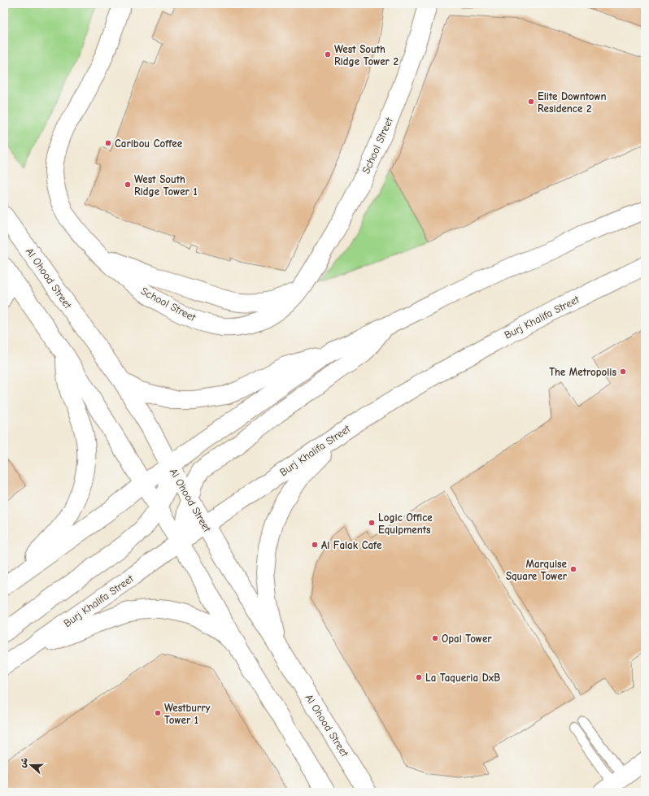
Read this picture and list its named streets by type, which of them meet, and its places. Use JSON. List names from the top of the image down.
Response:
{
  "streets": {
    "street": ["School Street", "Al Ohood Street", "Burj Khalifa Street"]
  },
  "crossings": [
    ["Al Ohood Street", "Burj Khalifa Street"]
  ],
  "places": [
    "West South Ridge Tower 2",
    "Elite Downtown Residence 2",
    "Caribou Coffee",
    "West South Ridge Tower 1",
    "The Metropolis",
    "Logic Office Equipments",
    "Al Falak Cafe",
    "Marquise Square Tower",
    "Opal Tower",
    "La Taqueria DxB",
    "Westburry Tower 1"
  ],
  "north": "left"
}
